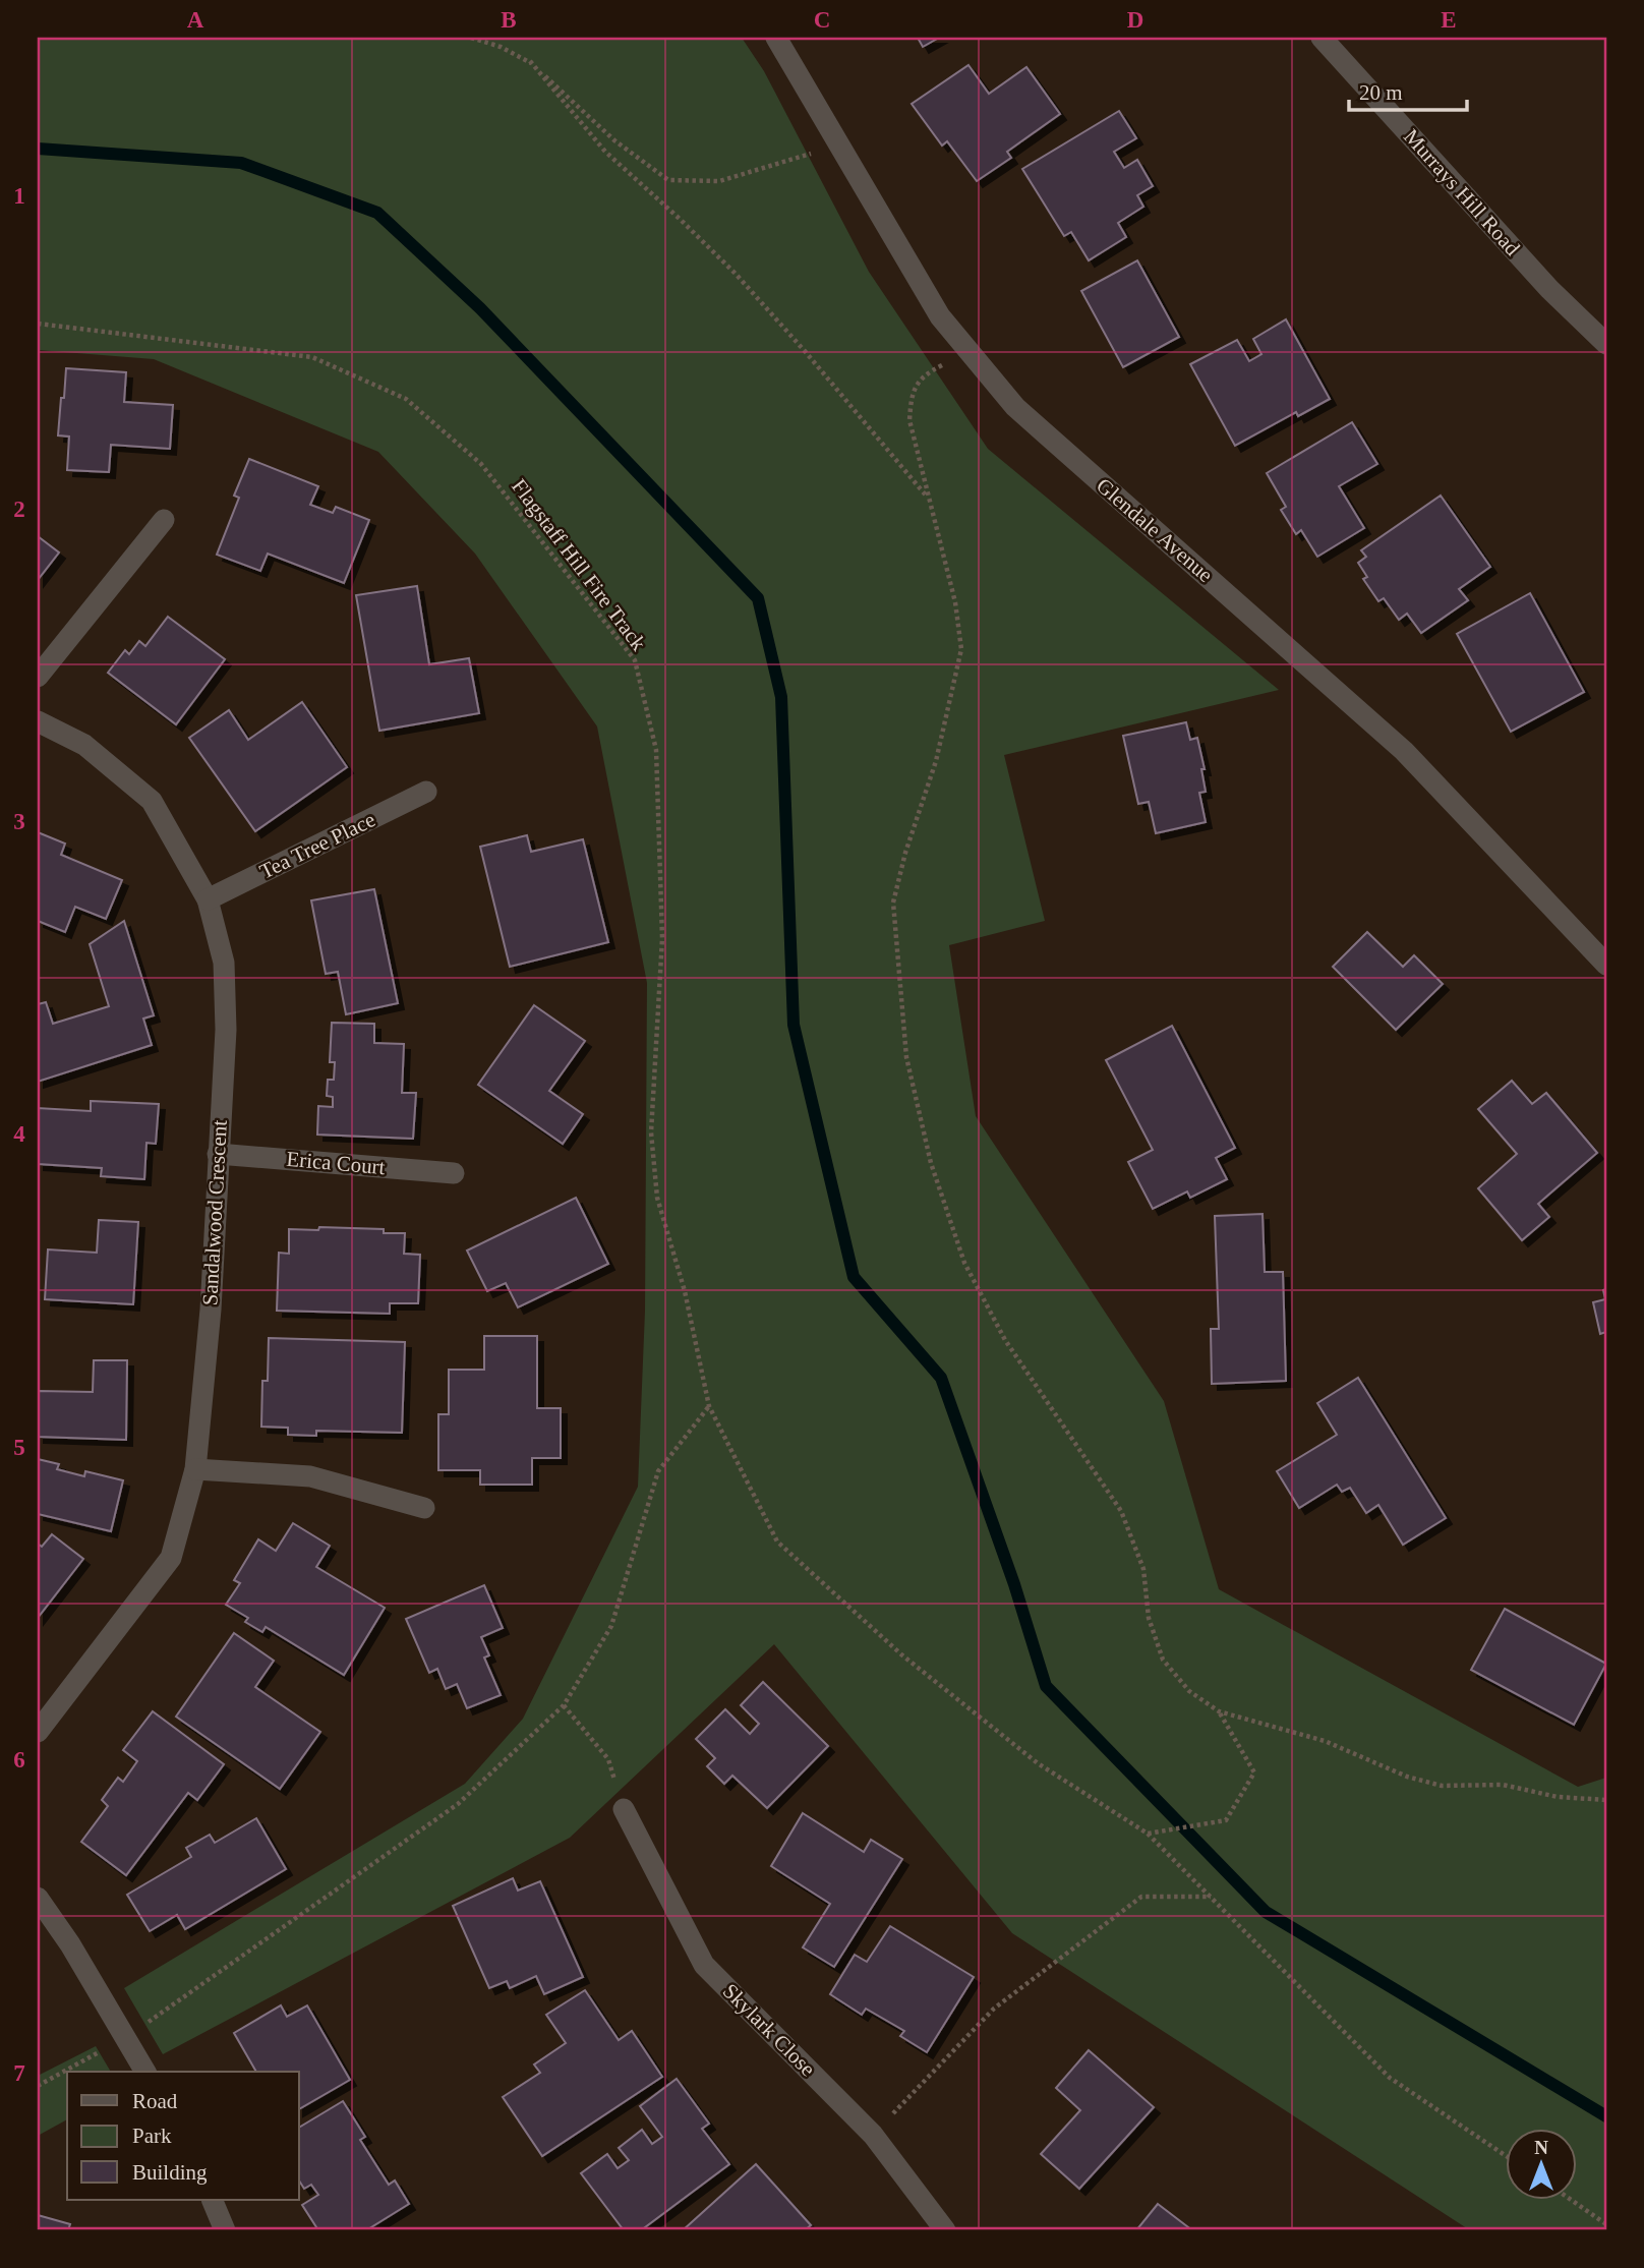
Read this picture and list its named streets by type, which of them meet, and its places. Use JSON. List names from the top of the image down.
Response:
{
  "streets": {
    "street": [
      "Murrays Hill Road",
      "Glendale Avenue",
      "Tea Tree Place",
      "Erica Court",
      "Sandalwood Crescent",
      "Skylark Close"
    ],
    "path": ["Flagstaff Hill Fire Track"]
  },
  "crossings": [
    ["Tea Tree Place", "Sandalwood Crescent"],
    ["Erica Court", "Sandalwood Crescent"]
  ],
  "legend": ["Road", "Park", "Building"],
  "scale_bar": "20 m",
  "north": "top",
  "grid": {
    "columns": [
      "A",
      "B",
      "C",
      "D",
      "E"
    ],
    "rows": [
      "1",
      "2",
      "3",
      "4",
      "5",
      "6",
      "7"
    ]
  }
}
